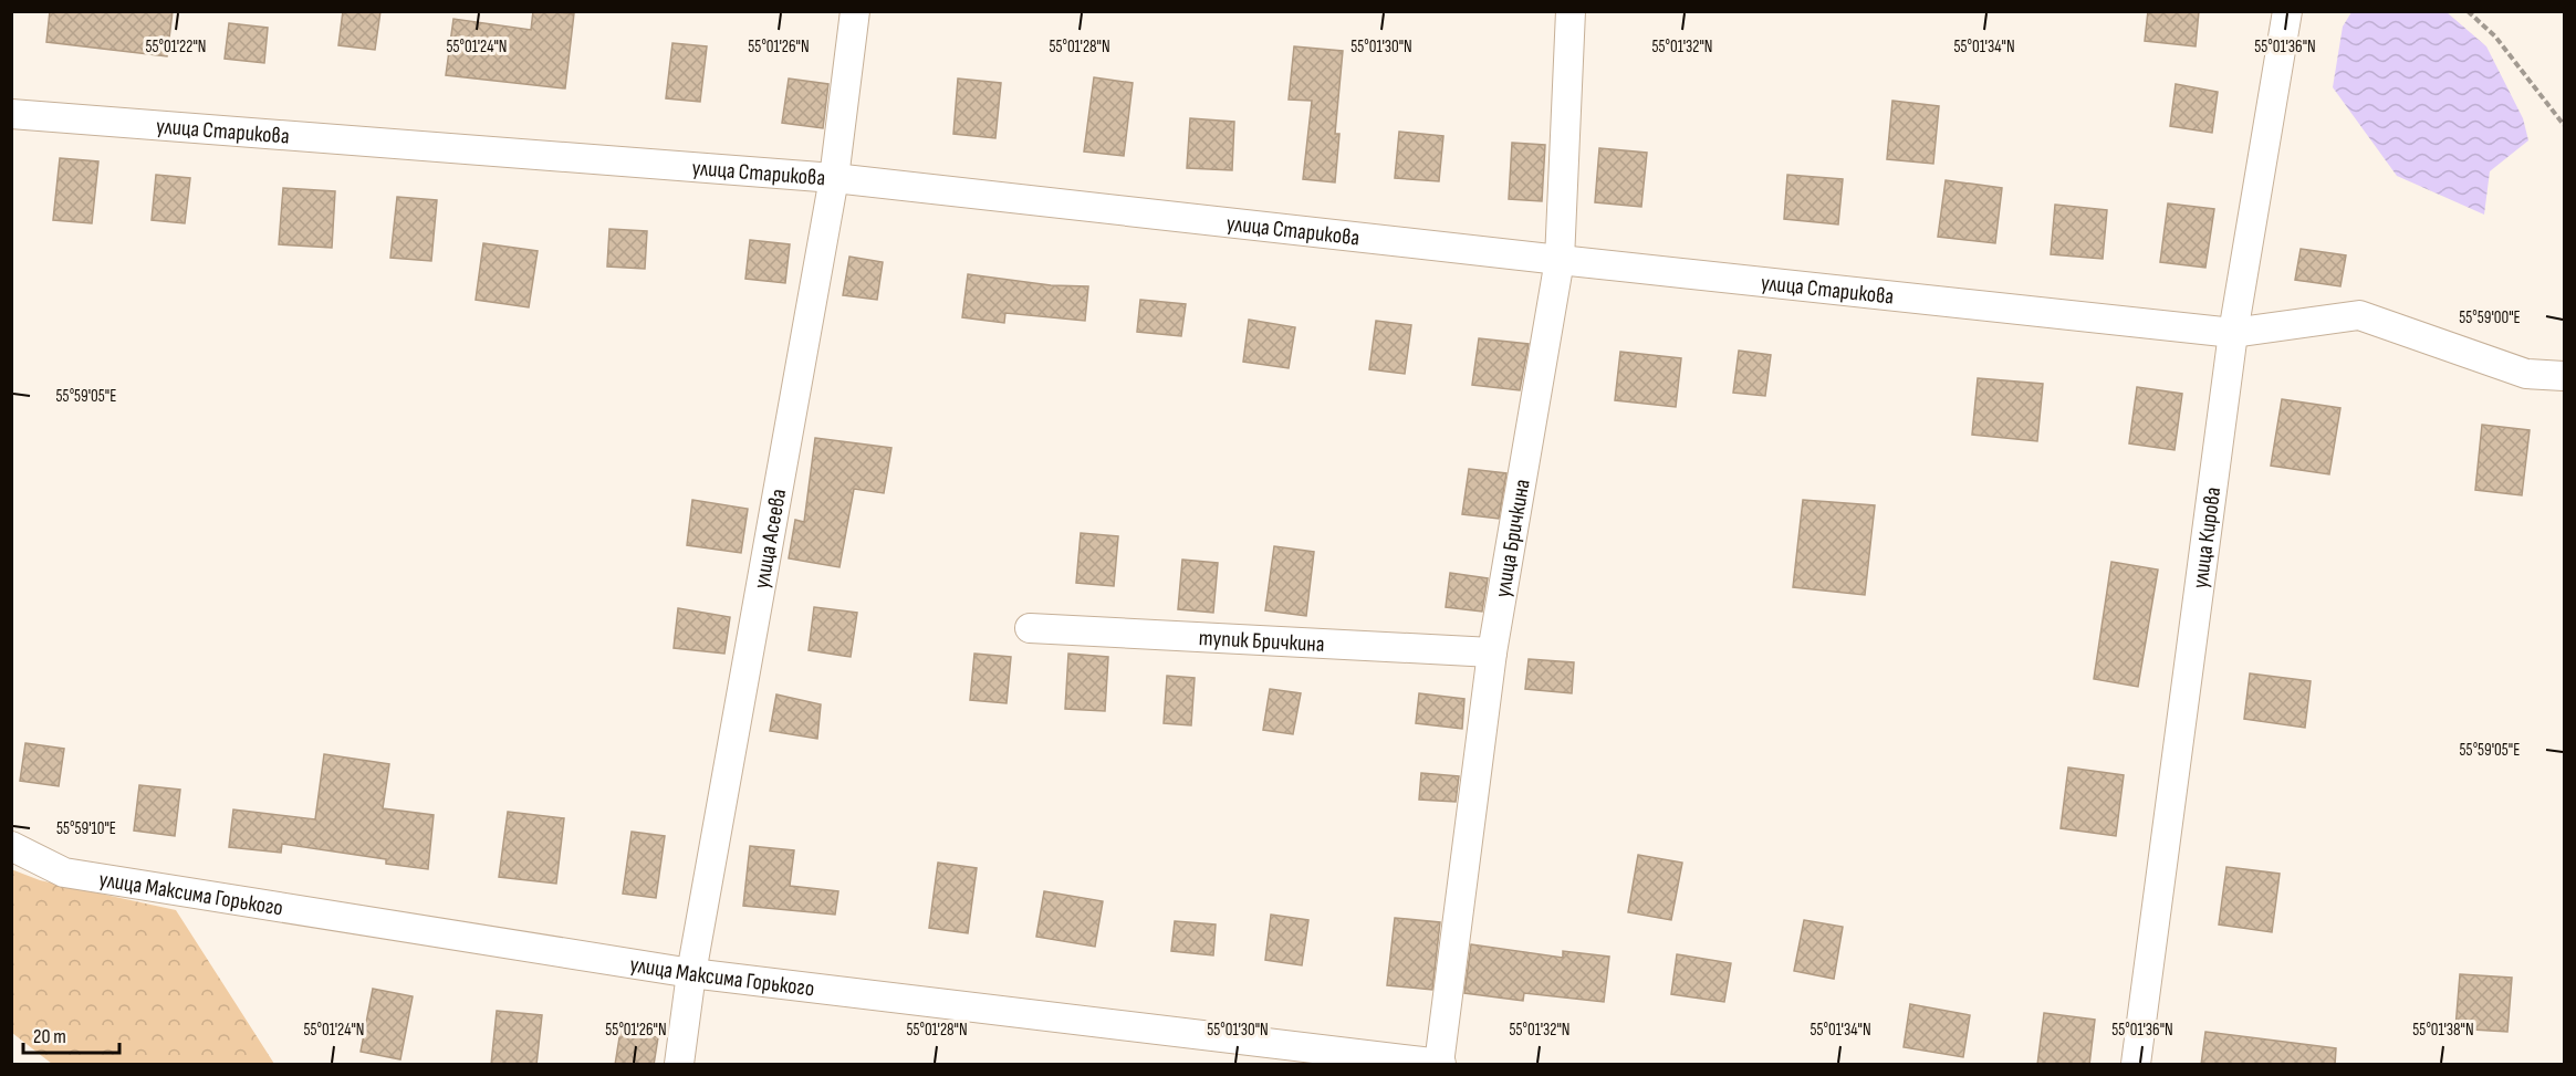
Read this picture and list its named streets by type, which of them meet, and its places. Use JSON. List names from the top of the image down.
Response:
{
  "streets": {
    "street": [
      "улица Старикова",
      "улица Кирова",
      "улица Асеева",
      "улица Бричкина",
      "тупик Бричкина",
      "улица Максима Горького"
    ]
  },
  "crossings": [
    ["улица Старикова", "улица Кирова"],
    ["улица Старикова", "улица Асеева"],
    ["улица Старикова", "улица Бричкина"],
    ["улица Асеева", "улица Максима Горького"],
    ["улица Бричкина", "тупик Бричкина"],
    ["улица Бричкина", "улица Максима Горького"]
  ],
  "scale_bar": "20 m",
  "coordinates": [
    "55°01'22\"N",
    "55°01'24\"N",
    "55°01'26\"N",
    "55°01'28\"N",
    "55°01'30\"N",
    "55°01'32\"N",
    "55°01'34\"N",
    "55°01'36\"N",
    "55°59'00\"E",
    "55°59'05\"E",
    "55°59'10\"E",
    "55°01'38\"N"
  ]
}
